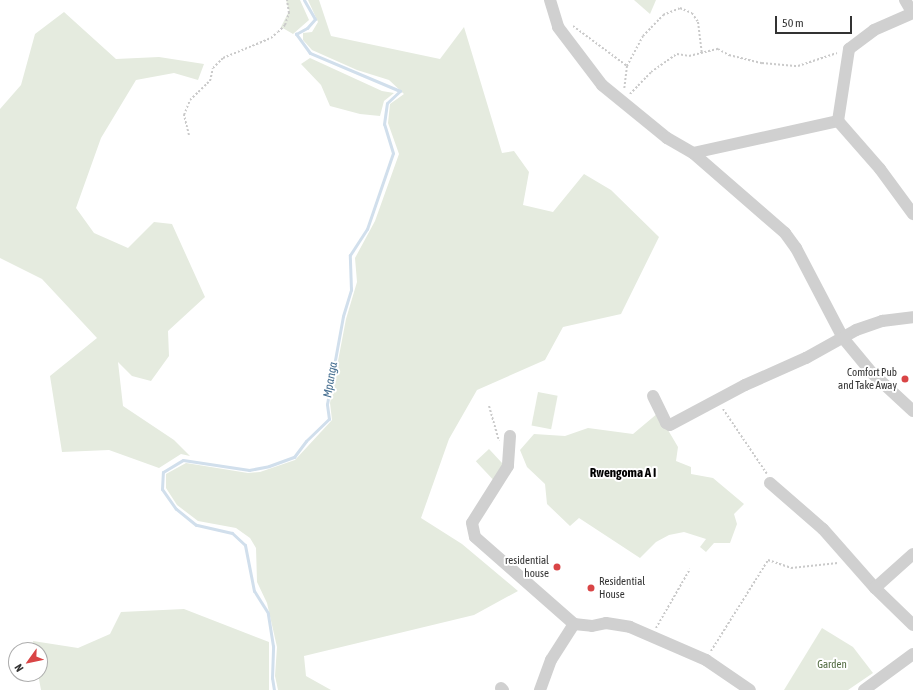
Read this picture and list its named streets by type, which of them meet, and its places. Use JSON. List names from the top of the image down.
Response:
{
  "districts": ["Rwengoma A I"],
  "water": ["Mpanga"],
  "parks": ["Garden"],
  "places": ["Comfort Pub and Take Away", "residential house", "Residential House"],
  "scale_bar": "50 m",
  "north": "bottom left"
}
